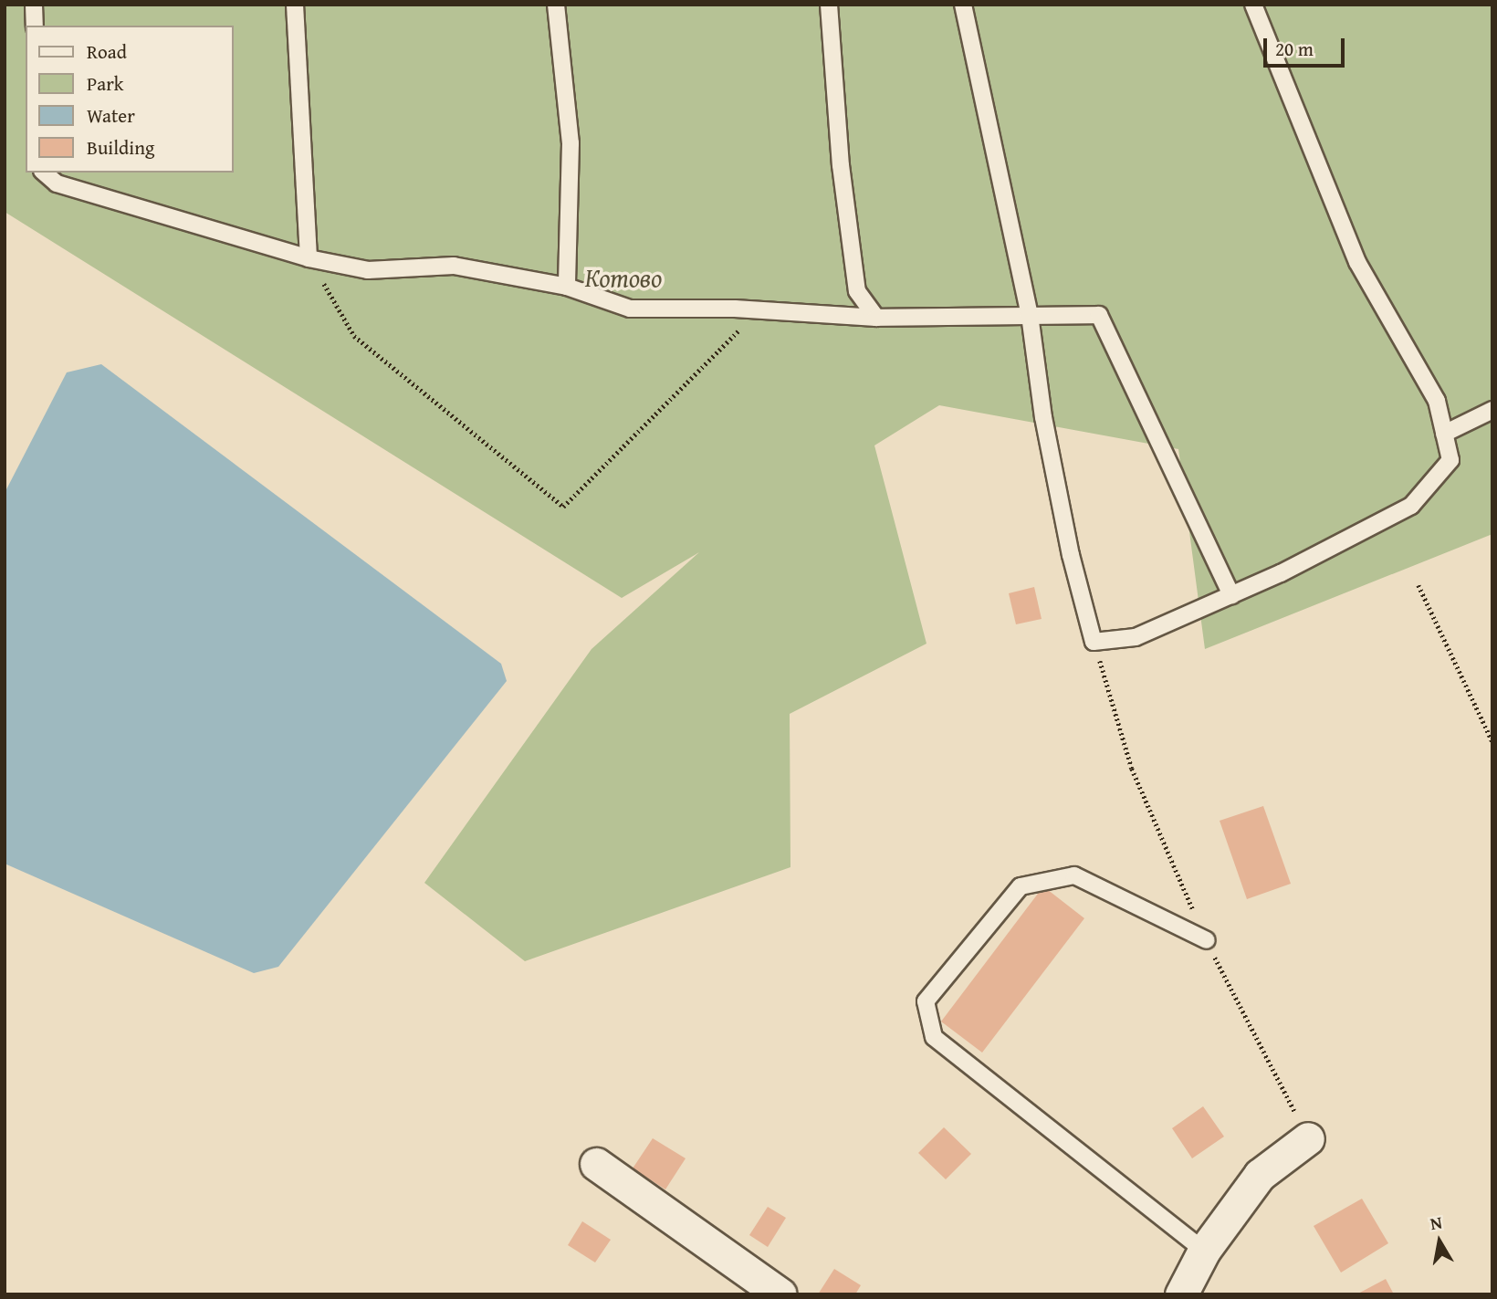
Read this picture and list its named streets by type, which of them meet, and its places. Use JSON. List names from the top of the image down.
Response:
{
  "parks": ["Котово"],
  "legend": [
    "Road",
    "Park",
    "Water",
    "Building"
  ],
  "scale_bar": "20 m",
  "north": "top"
}
